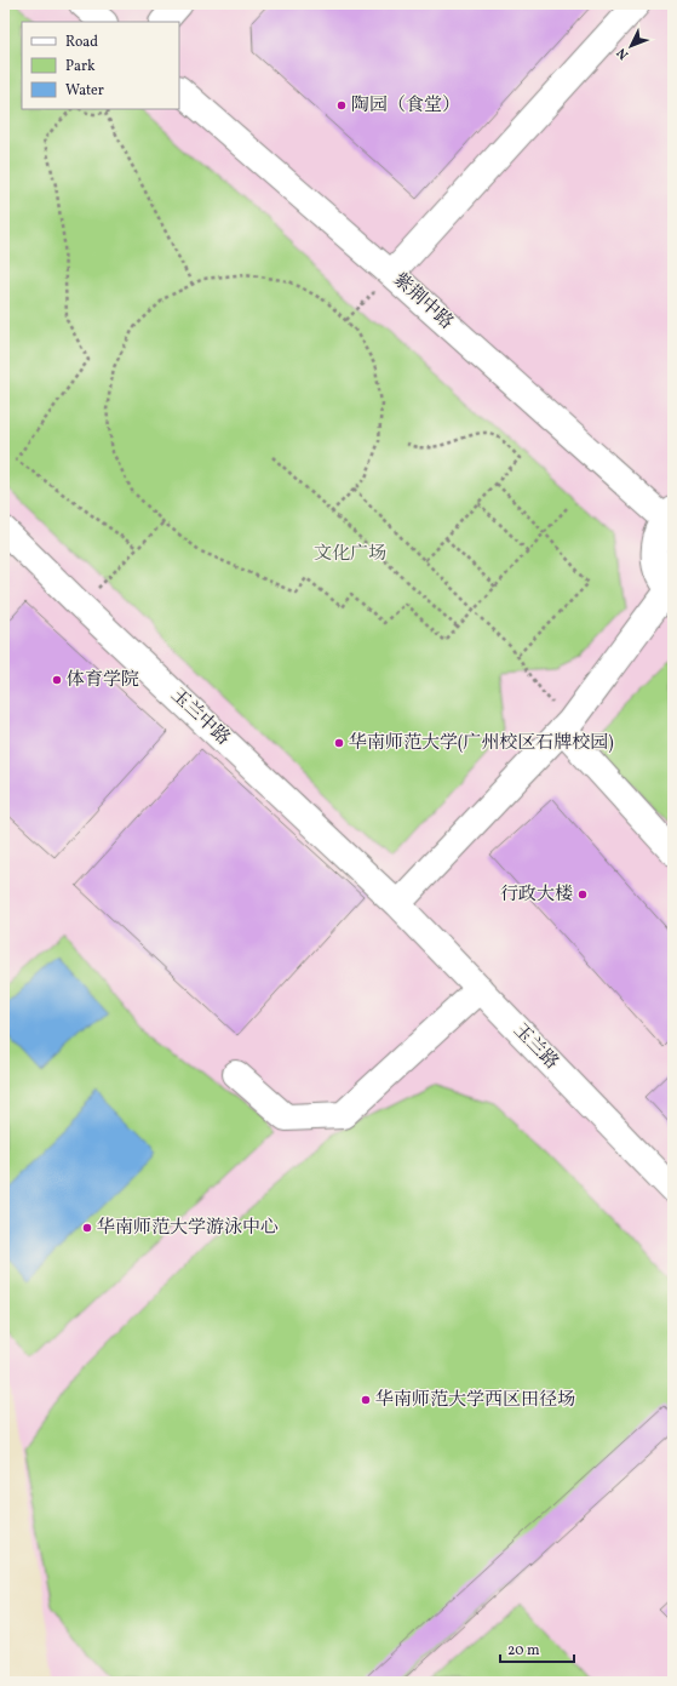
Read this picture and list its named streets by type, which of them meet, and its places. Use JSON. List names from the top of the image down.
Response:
{
  "streets": {
    "street": ["紫荆中路", "玉兰中路", "玉兰路"]
  },
  "crossings": [
    ["玉兰中路", "玉兰路"]
  ],
  "parks": ["文化广场"],
  "places": [
    "陶园（食堂）",
    "体育学院",
    "华南师范大学(广州校区石牌校园)",
    "行政大楼",
    "华南师范大学游泳中心",
    "华南师范大学西区田径场"
  ],
  "legend": ["Road", "Park", "Water"],
  "scale_bar": "20 m",
  "north": "bottom left"
}
